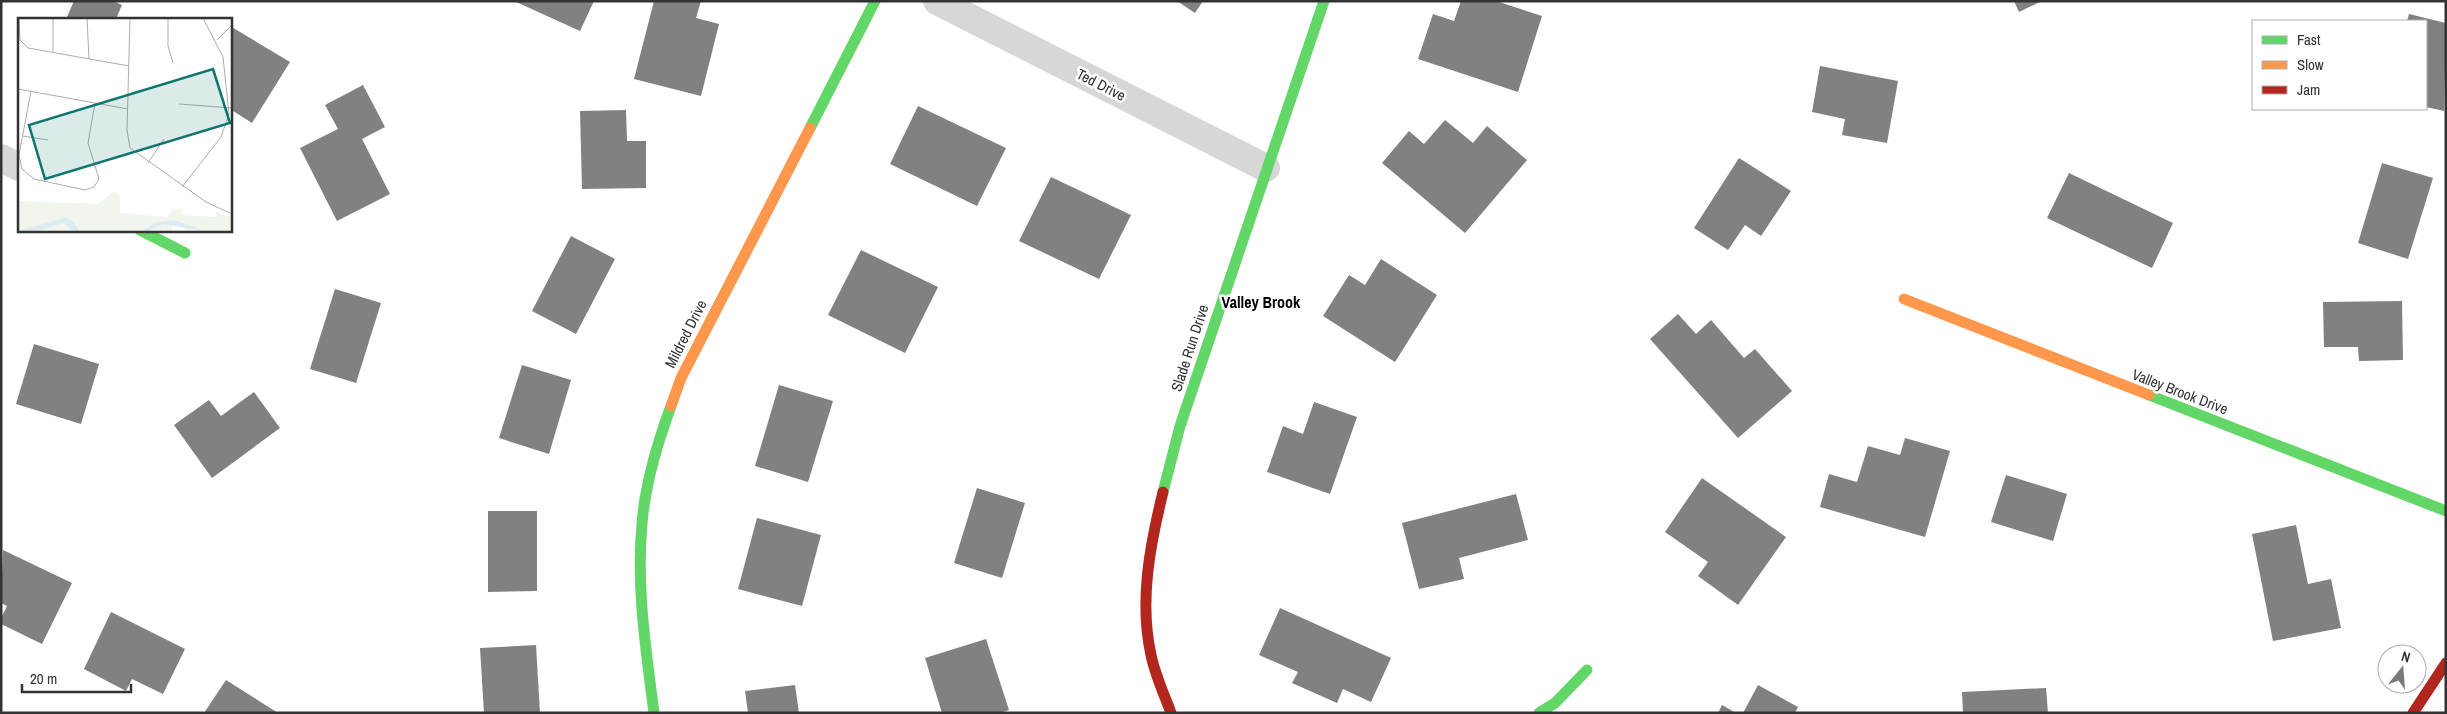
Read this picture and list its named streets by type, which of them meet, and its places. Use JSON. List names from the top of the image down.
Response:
{
  "streets": {
    "street": [
      "Ted Drive",
      "Mildred Drive",
      "Slade Run Drive",
      "Valley Brook Drive"
    ]
  },
  "crossings": [
    ["Ted Drive", "Slade Run Drive"]
  ],
  "districts": ["Valley Brook"],
  "legend": ["Fast", "Slow", "Jam"],
  "scale_bar": "20 m",
  "north": "top"
}
